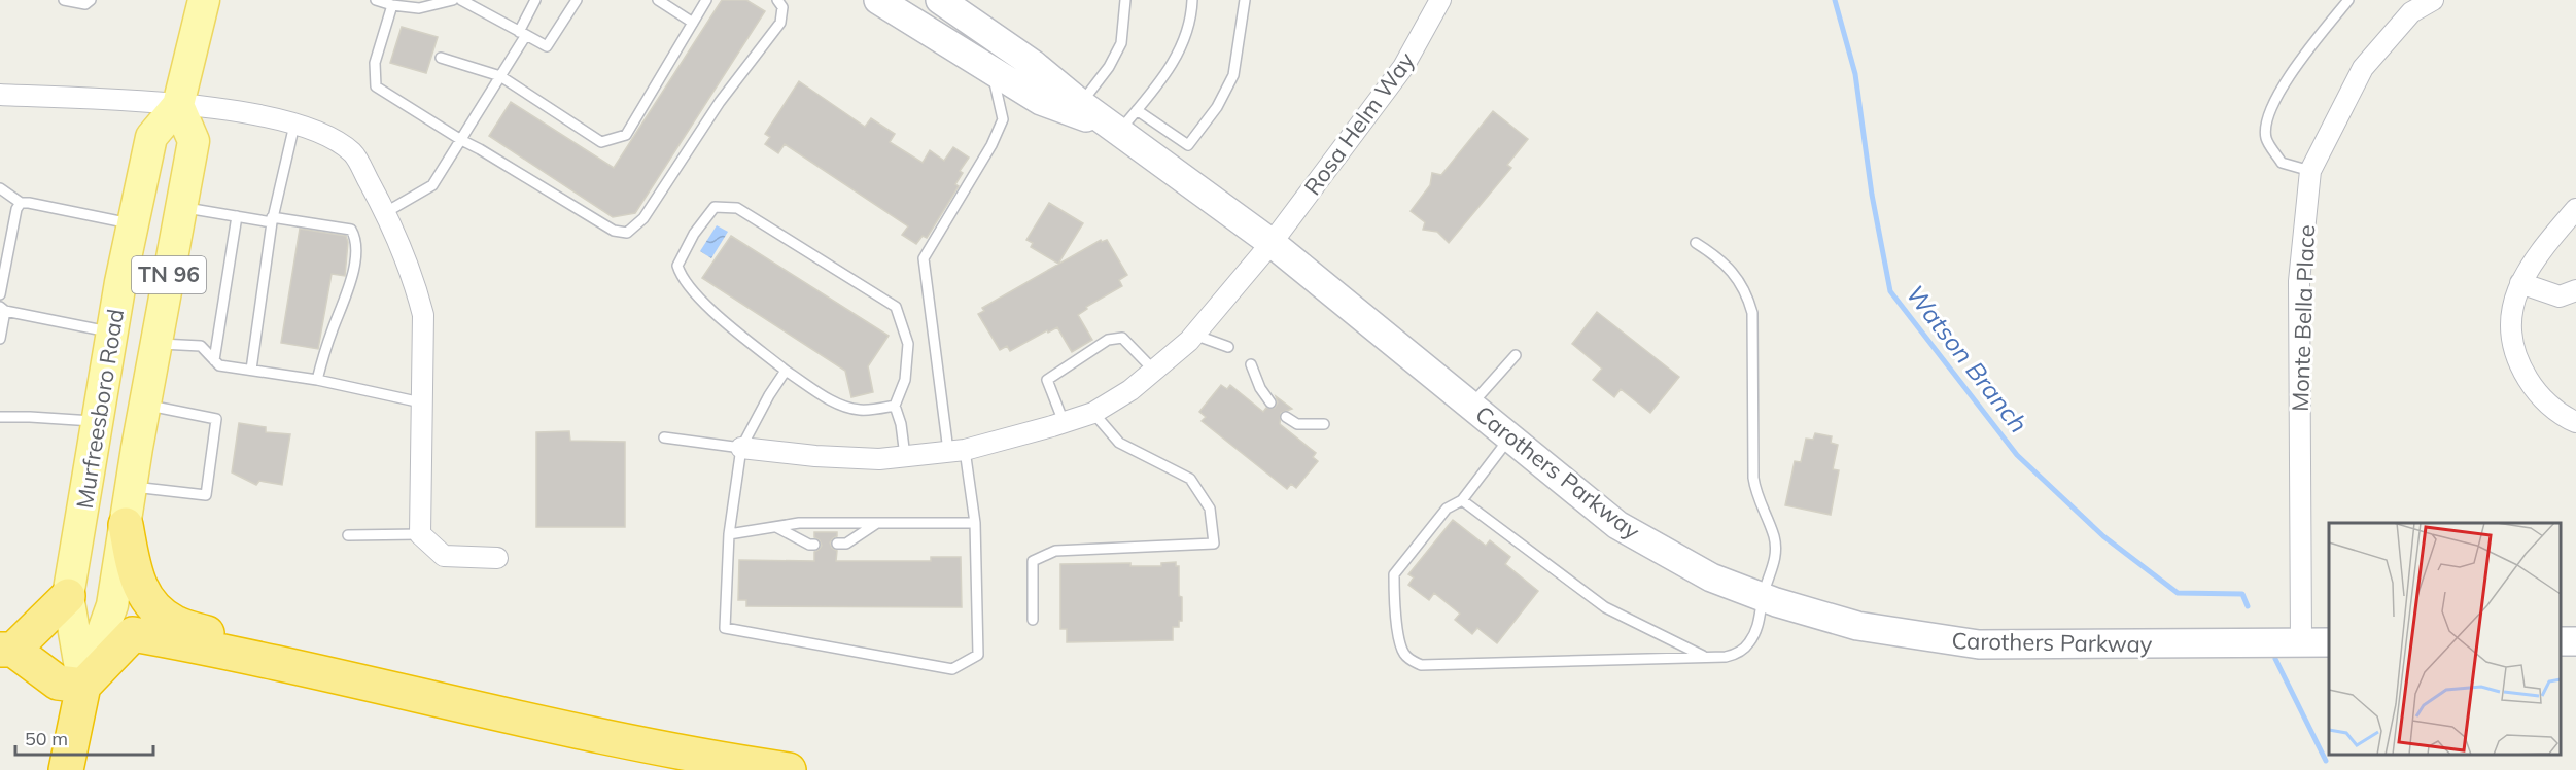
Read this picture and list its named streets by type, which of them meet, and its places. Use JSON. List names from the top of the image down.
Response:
{
  "streets": {
    "highway": ["Murfreesboro Road"],
    "main road": ["TN 96", "Carothers Parkway"],
    "street": ["Rosa Helm Way", "Monte Bella Place"]
  },
  "crossings": [
    ["Rosa Helm Way", "Carothers Parkway"],
    ["Monte Bella Place", "Carothers Parkway"]
  ],
  "water": ["Watson Branch"],
  "scale_bar": "50 m"
}
